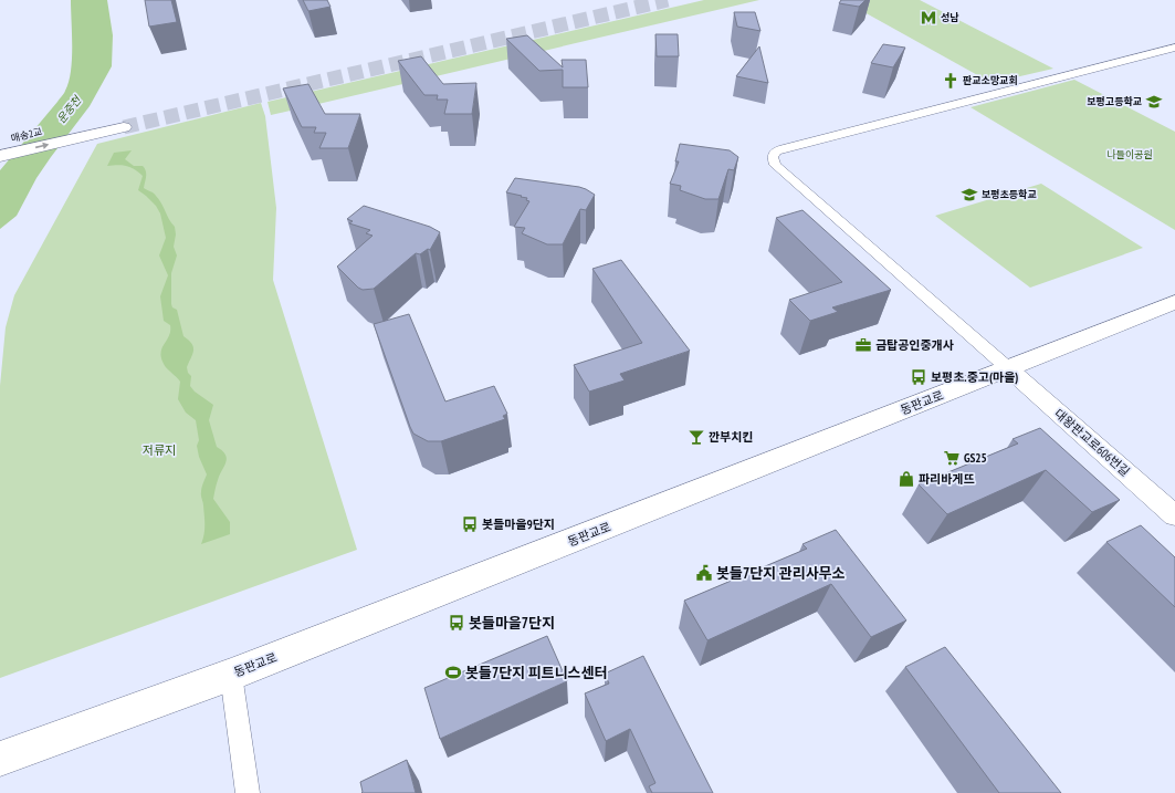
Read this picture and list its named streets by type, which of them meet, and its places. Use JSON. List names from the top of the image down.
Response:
{
  "streets": {
    "main road": ["매송2교", "동판교로"],
    "street": ["대왕판교로606번길"]
  },
  "crossings": [
    ["동판교로", "대왕판교로606번길"]
  ],
  "water": ["운중천"],
  "parks": ["나들이공원", "저류지"],
  "places": {
    "metro station": ["성남"],
    "church": ["판교소망교회"],
    "school or university": ["보평고등학교", "보평초등학교"],
    "office": ["금탑공인중개사"],
    "bus stop": ["보평초.중고(마을)", "봇들마을9단지", "봇들마을7단지"],
    "bar": ["깐부치킨"],
    "supermarket": ["GS25"],
    "shop": ["파리바게뜨"],
    "public building": ["봇들7단지 관리사무소"],
    "sports": ["봇들7단지 피트니스센터"]
  }
}
